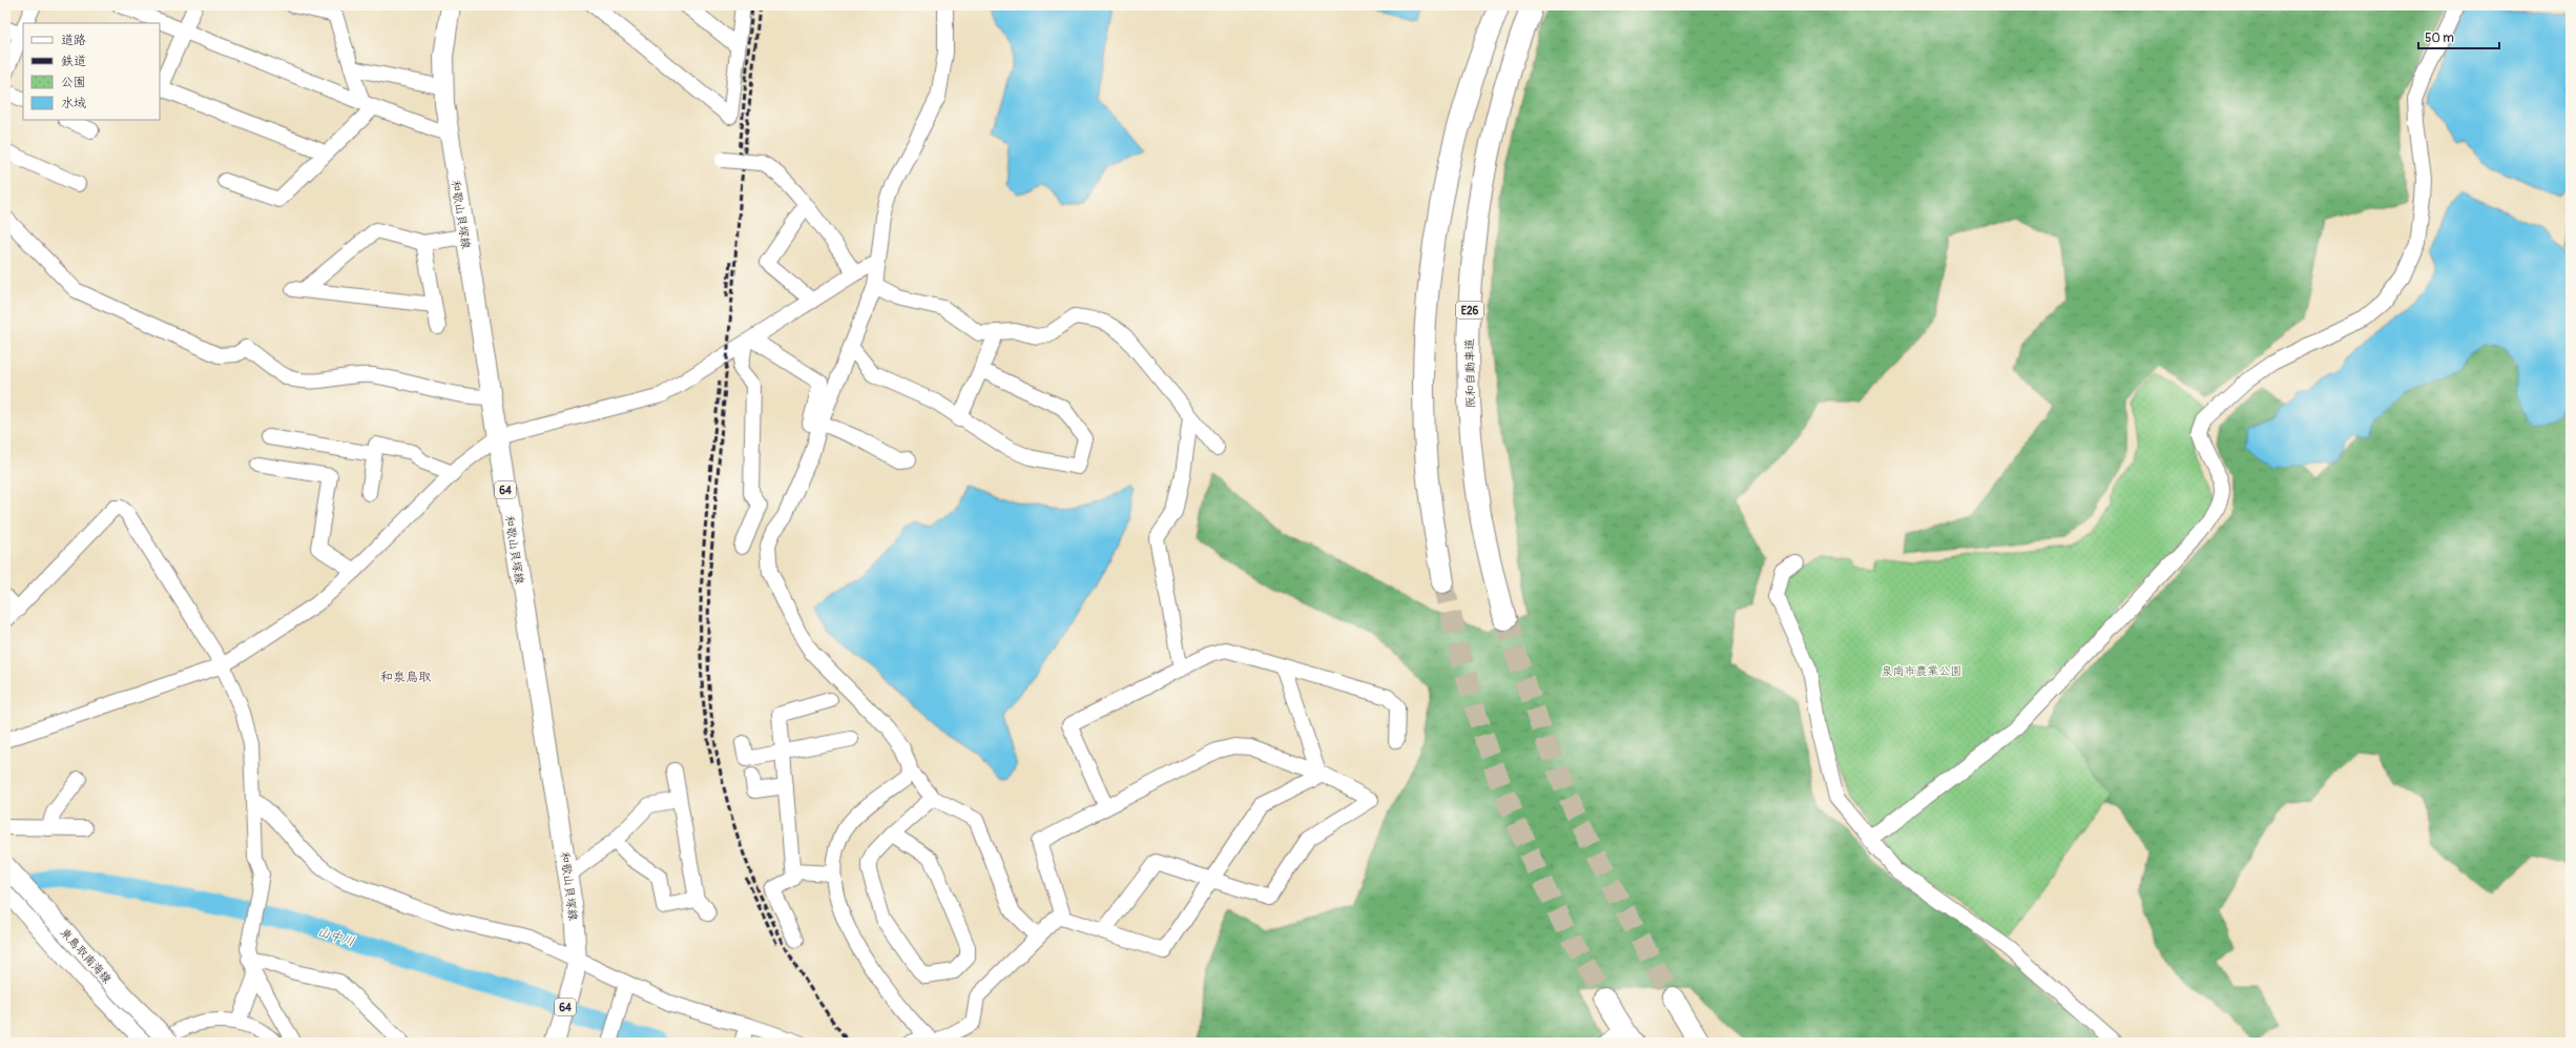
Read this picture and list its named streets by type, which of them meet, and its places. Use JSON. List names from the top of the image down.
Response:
{
  "streets": {
    "highway": ["E26", "阪和自動車道"],
    "main road": ["和歌山貝塚線", "64", "東鳥取南海線"]
  },
  "districts": ["和泉鳥取"],
  "water": ["山中川"],
  "parks": ["泉南市農業公園"],
  "legend": [
    "道路",
    "鉄道",
    "公園",
    "水域"
  ],
  "scale_bar": "50 m"
}
